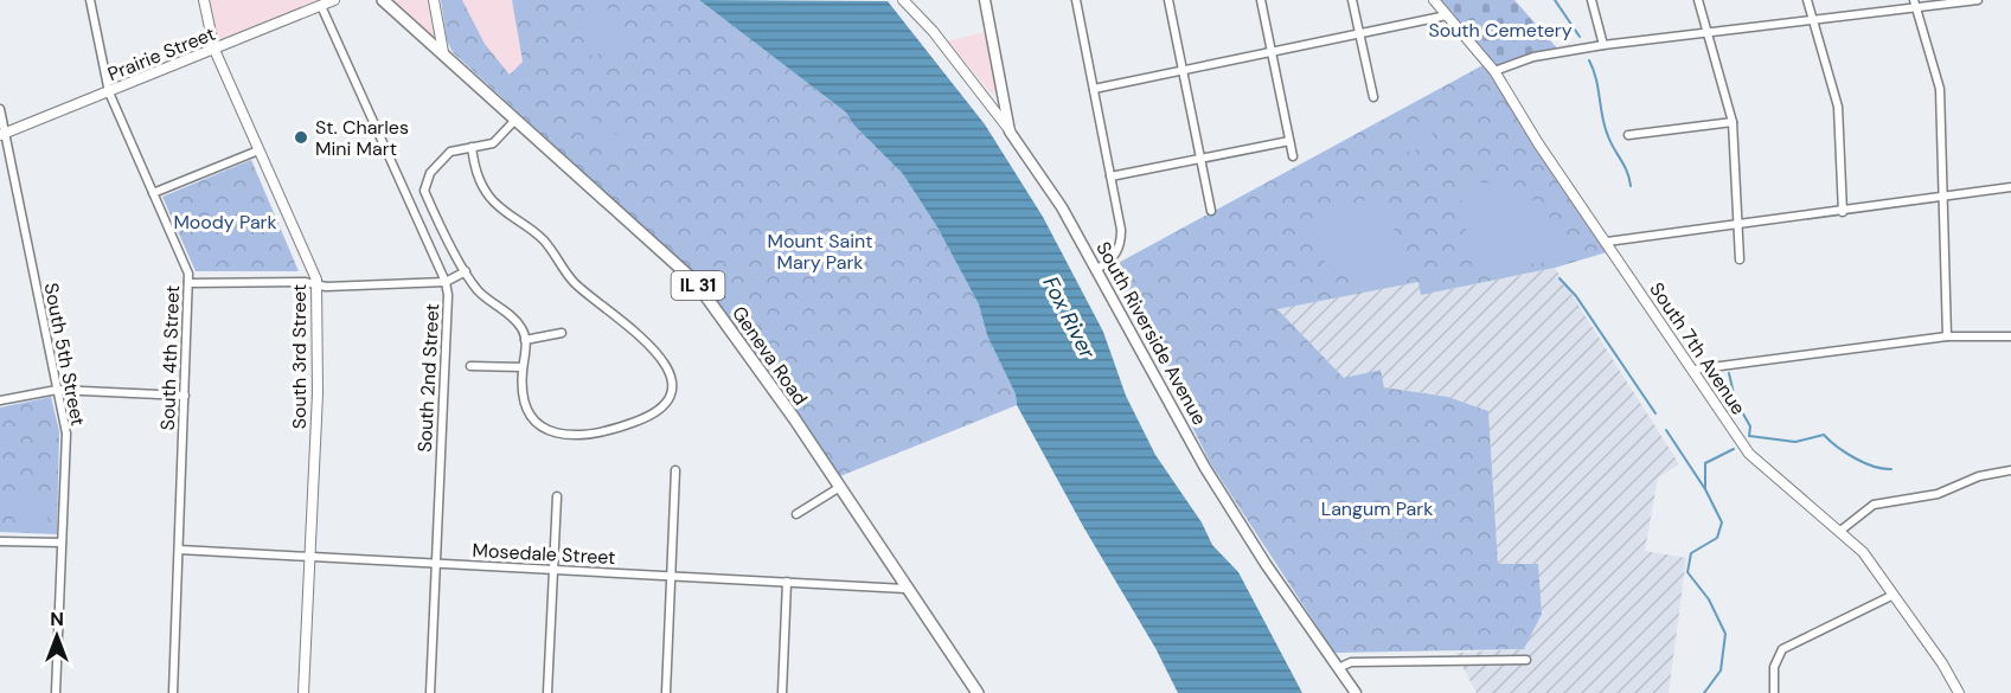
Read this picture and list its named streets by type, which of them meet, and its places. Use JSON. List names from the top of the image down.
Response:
{
  "streets": {
    "main road": ["IL 31", "South Riverside Avenue", "Geneva Road"],
    "street": [
      "Prairie Street",
      "South 7th Avenue",
      "South 5th Street",
      "South 3rd Street",
      "South 4th Street",
      "South 2nd Street",
      "Mosedale Street"
    ]
  },
  "crossings": [
    ["Prairie Street", "South 5th Street"],
    ["Prairie Street", "South 3rd Street"],
    ["Prairie Street", "South 4th Street"],
    ["Prairie Street", "South 2nd Street"],
    ["Geneva Road", "Mosedale Street"],
    ["South 3rd Street", "Mosedale Street"],
    ["South 4th Street", "Mosedale Street"],
    ["South 2nd Street", "Mosedale Street"]
  ],
  "water": ["Fox River"],
  "parks": [
    "South Cemetery",
    "Moody Park",
    "Mount Saint Mary Park",
    "Langum Park"
  ],
  "places": ["St. Charles Mini Mart"],
  "north": "top"
}
